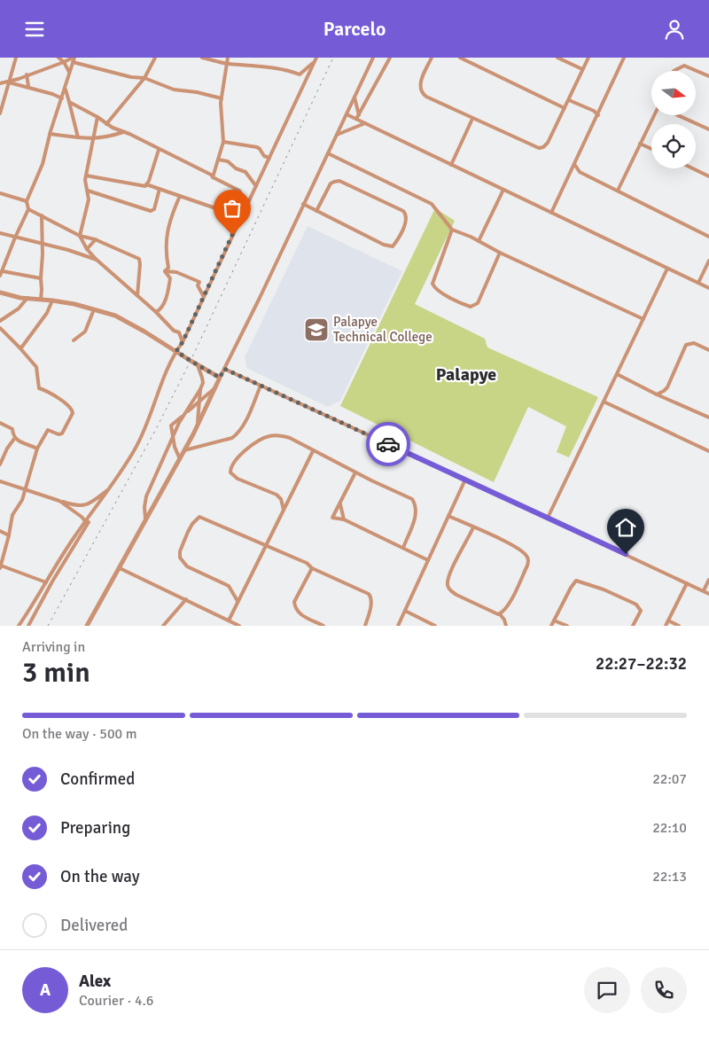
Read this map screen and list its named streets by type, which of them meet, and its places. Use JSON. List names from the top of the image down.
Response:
{
  "districts": ["Palapye"],
  "places": {
    "school or university": ["Palapye Technical College"]
  },
  "north": "right",
  "page": {
    "header": "Parcelo",
    "heading": ["3 min", "Arriving in", "22:27–22:32"],
    "panel": ["Alex", "Courier · 4.6"],
    "bar": "On the way · 500 m",
    "list": [
      ["Confirmed", "22:07"],
      ["Preparing", "22:10"],
      ["On the way", "22:13"],
      "Delivered"
    ],
    "round": "A"
  }
}
